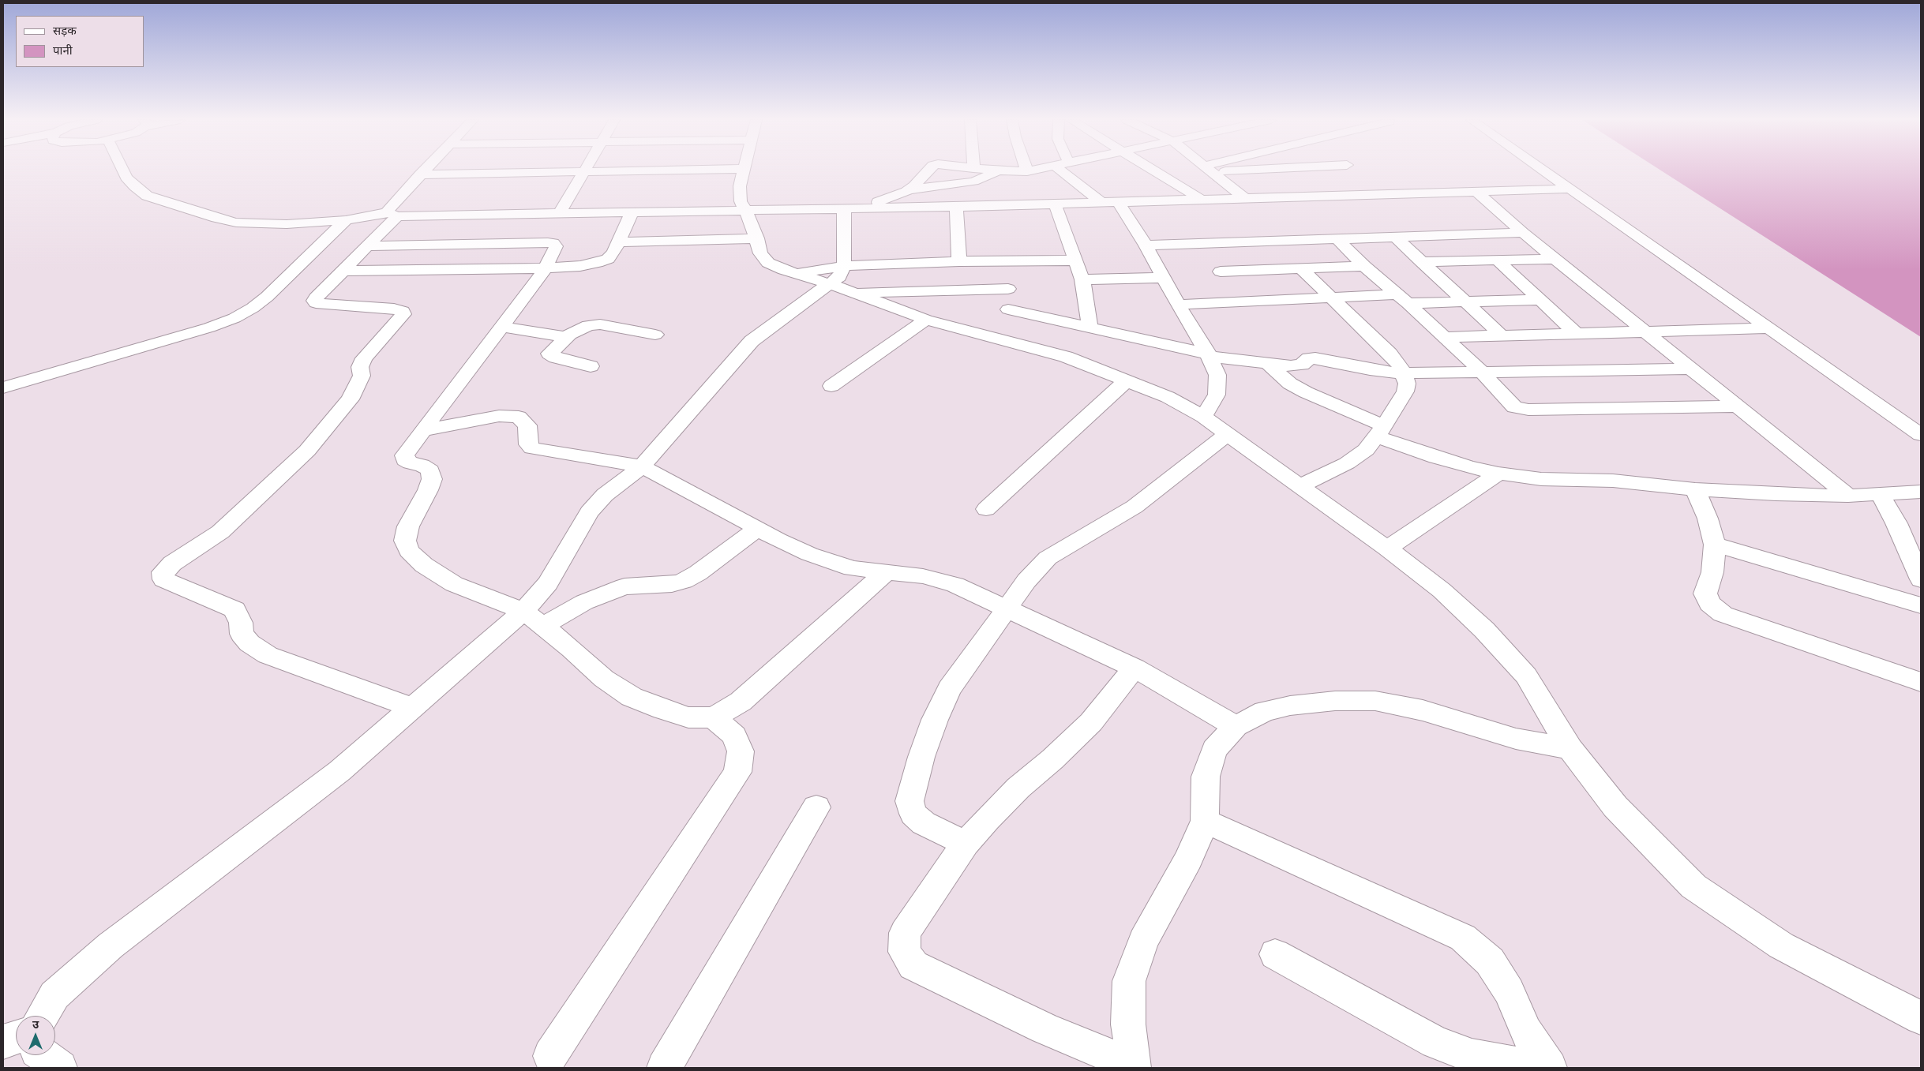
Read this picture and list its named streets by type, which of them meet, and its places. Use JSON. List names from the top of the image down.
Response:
{
  "legend": ["सड़क", "पानी"],
  "north": "top"
}
